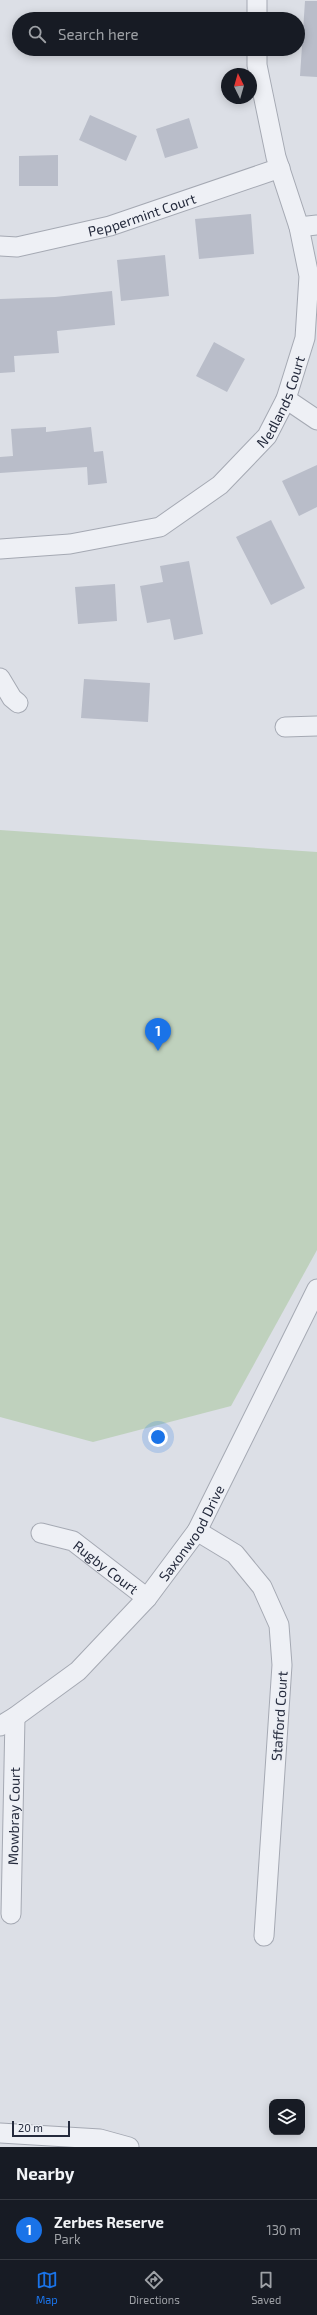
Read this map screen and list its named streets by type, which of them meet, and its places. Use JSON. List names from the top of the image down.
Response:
{
  "streets": {
    "street": [
      "Peppermint Court",
      "Nedlands Court",
      "Saxonwood Drive",
      "Rugby Court",
      "Stafford Court",
      "Mowbray Court"
    ]
  },
  "crossings": [
    ["Peppermint Court", "Nedlands Court"],
    ["Saxonwood Drive", "Rugby Court"],
    ["Saxonwood Drive", "Stafford Court"],
    ["Saxonwood Drive", "Mowbray Court"]
  ],
  "scale_bar": "20 m",
  "north": "top",
  "page": {
    "search": "Search here",
    "pins": "1",
    "scale": "20 m",
    "heading": "Nearby",
    "list": [
      {
        "mark": "1",
        "name": "Zerbes Reserve",
        "note": "Park",
        "value": "130 m"
      }
    ],
    "nav": ["Map", "Directions", "Saved"]
  }
}
